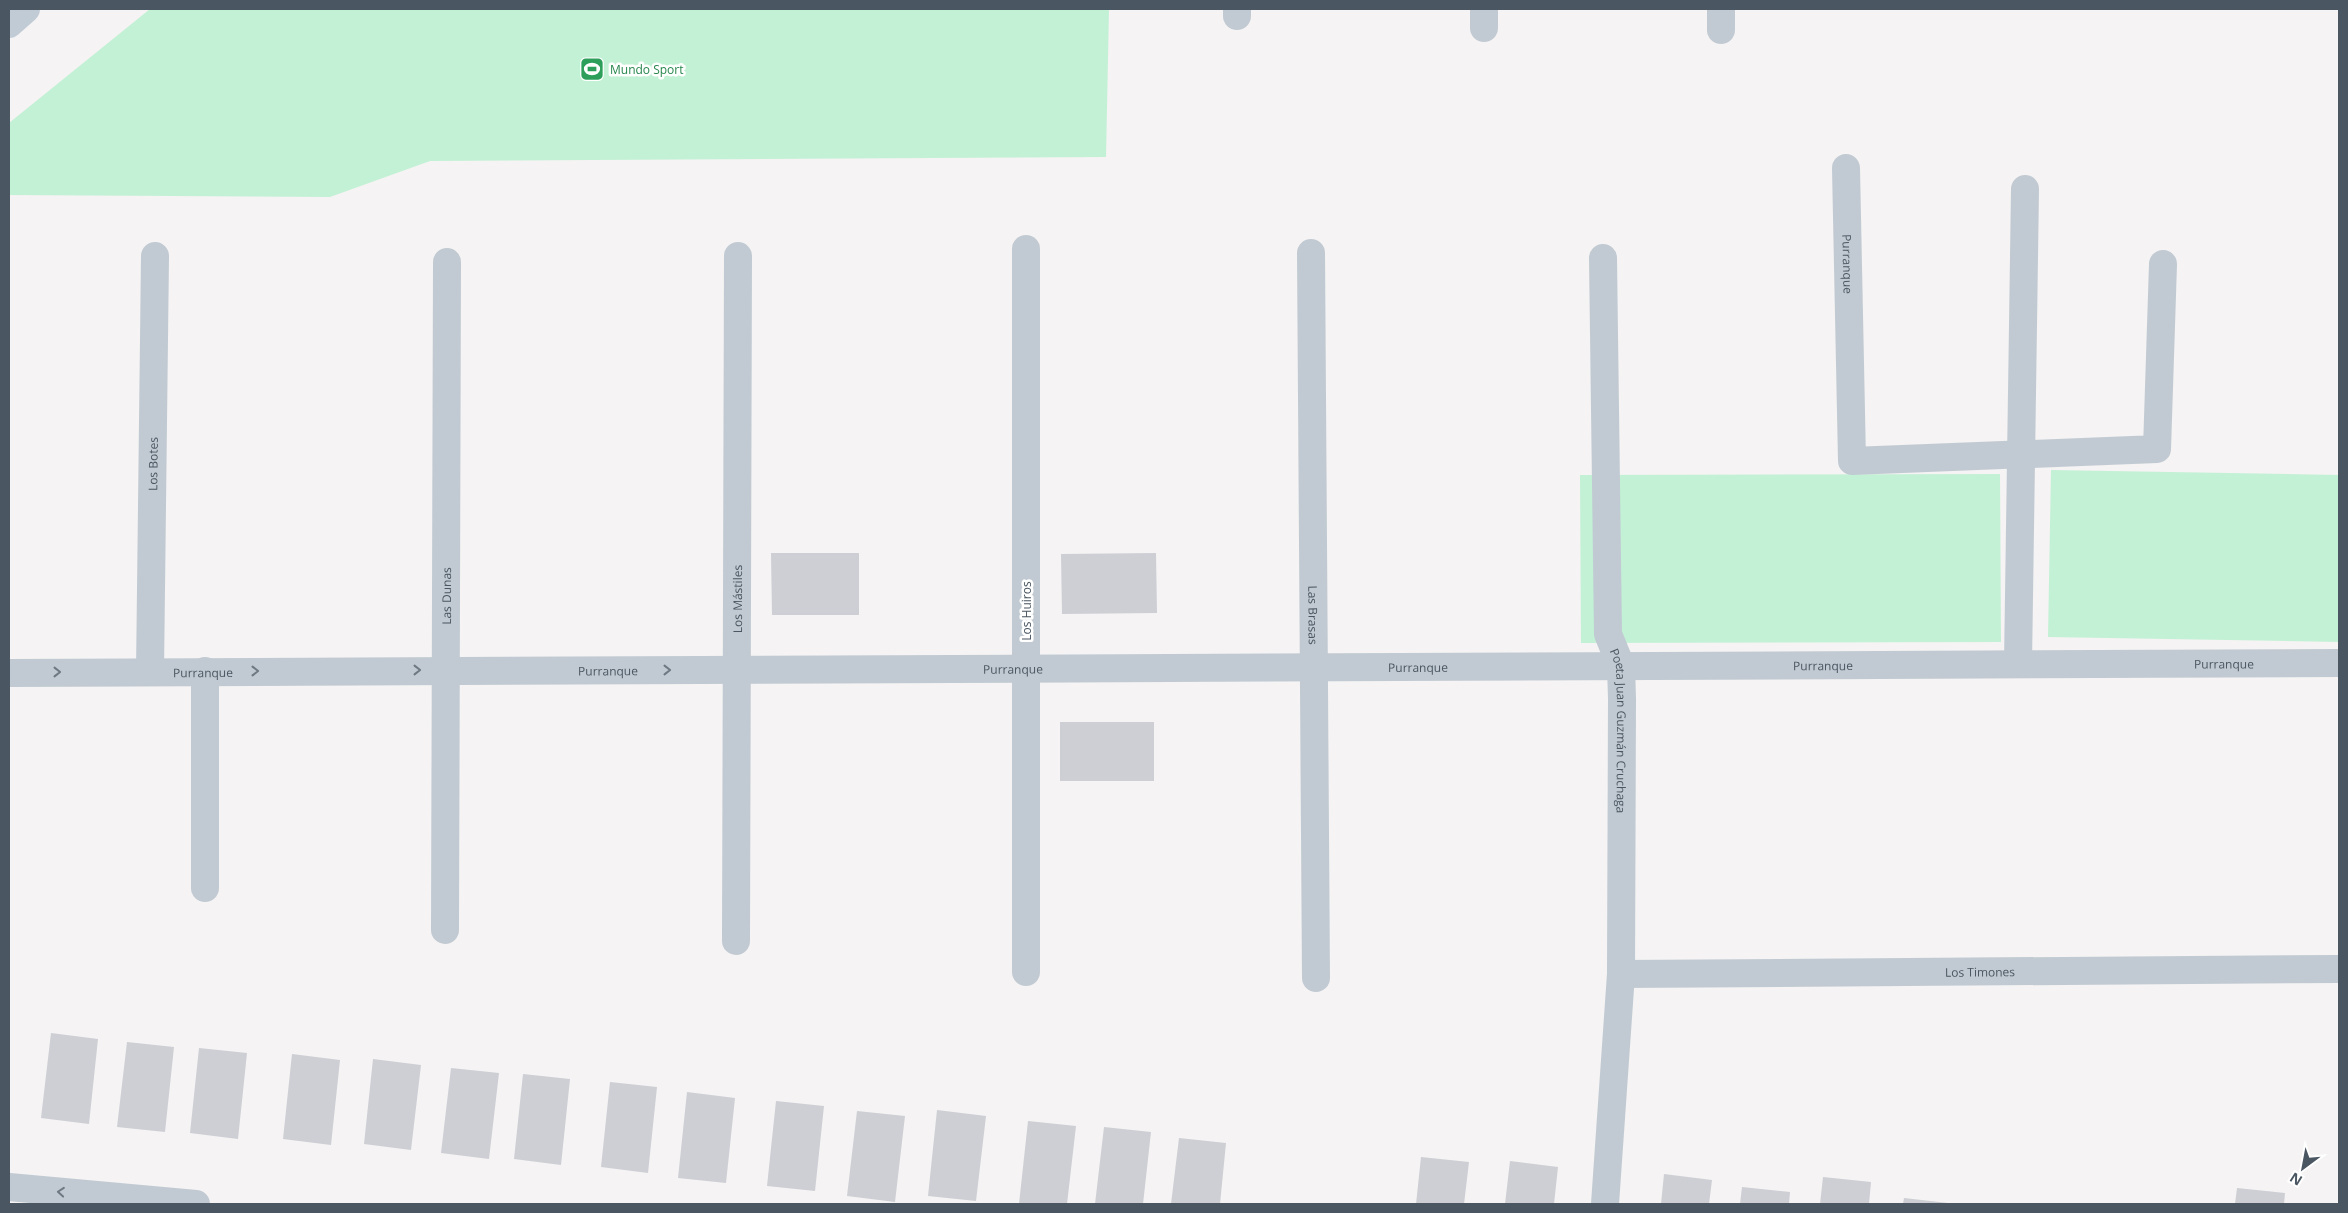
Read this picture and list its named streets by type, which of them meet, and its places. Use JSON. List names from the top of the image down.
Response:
{
  "streets": {
    "street": [
      "Purranque",
      "Los Botes",
      "Las Dunas",
      "Los Mástiles",
      "Los Huiros",
      "Las Brasas",
      "Poeta Juan Guzmán Cruchaga",
      "Los Timones"
    ]
  },
  "crossings": [
    ["Purranque", "Los Botes"],
    ["Purranque", "Las Dunas"],
    ["Purranque", "Los Mástiles"],
    ["Purranque", "Los Huiros"],
    ["Purranque", "Las Brasas"],
    ["Purranque", "Poeta Juan Guzmán Cruchaga"],
    ["Poeta Juan Guzmán Cruchaga", "Los Timones"]
  ],
  "places": {
    "sports": ["Mundo Sport"]
  },
  "north": "bottom left"
}
